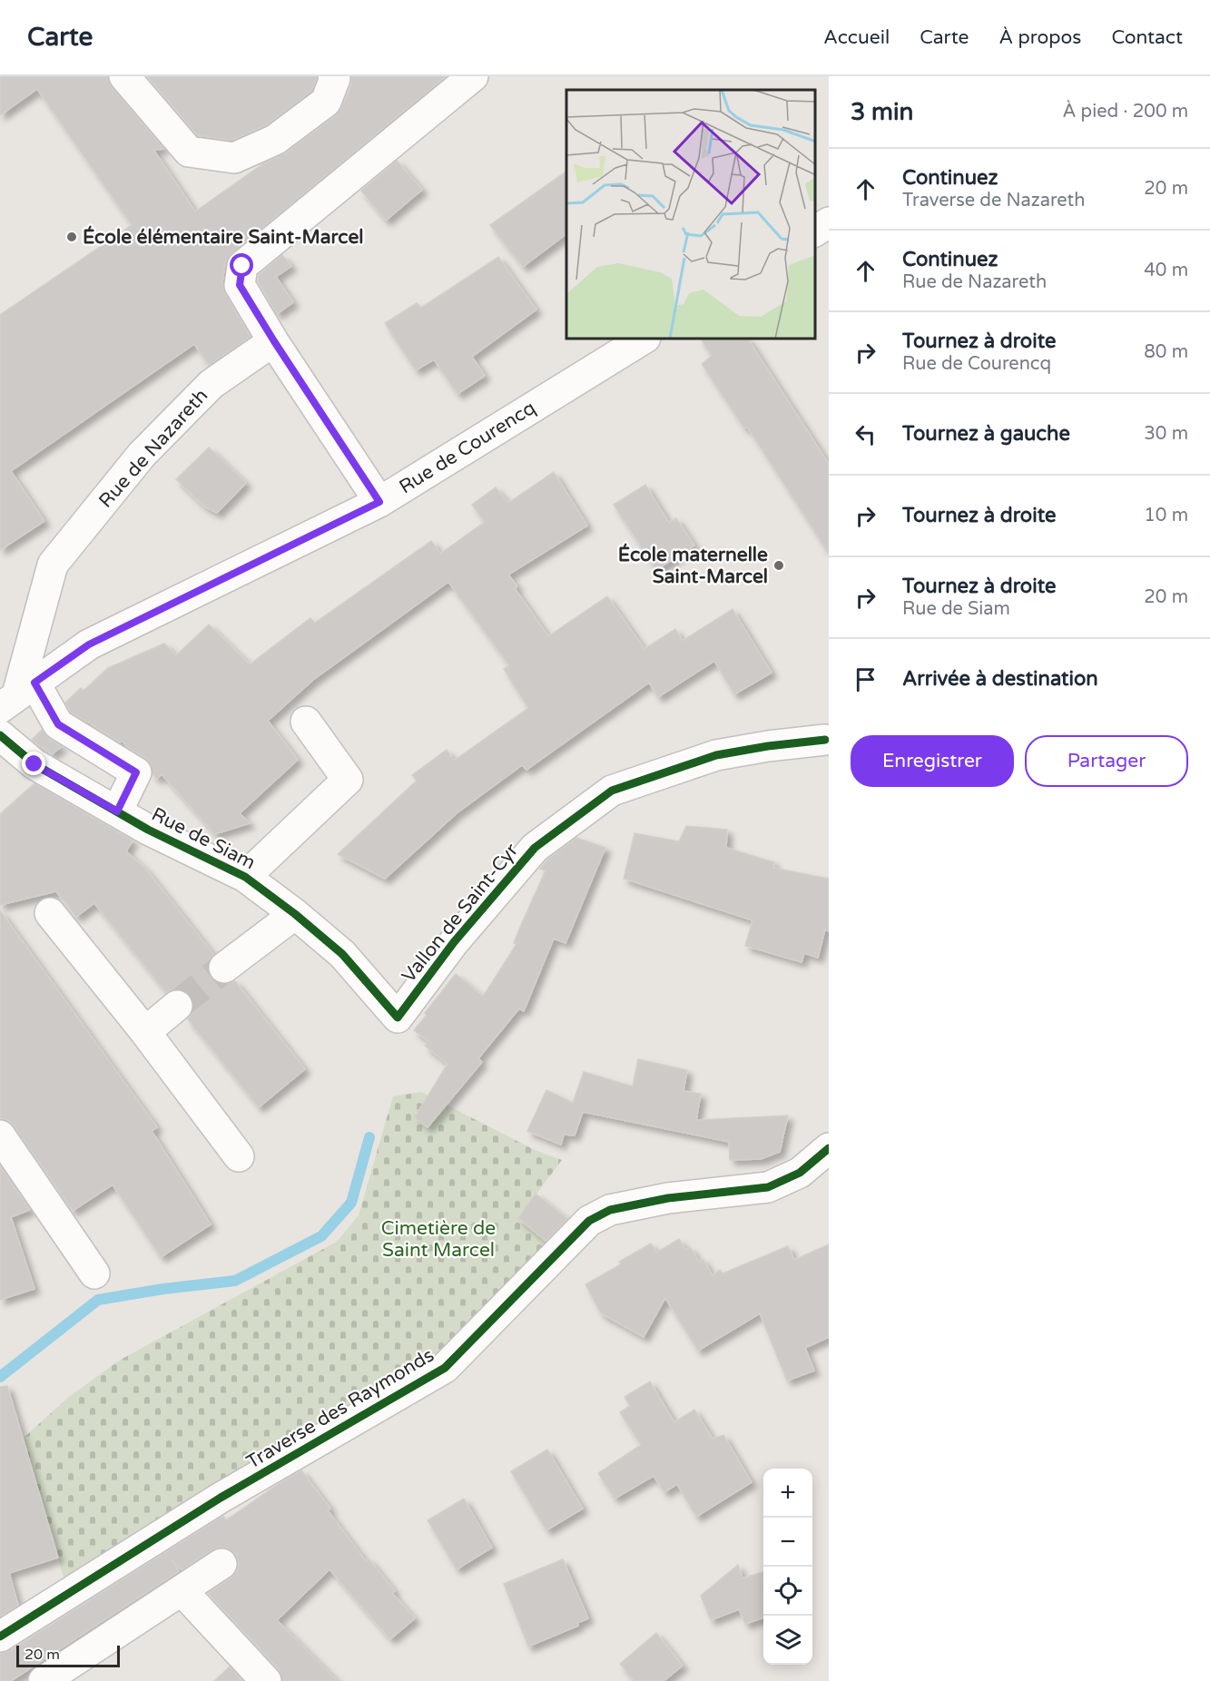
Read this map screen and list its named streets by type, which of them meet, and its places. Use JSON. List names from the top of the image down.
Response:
{
  "streets": {
    "street": [
      "Rue de Courencq",
      "Rue de Nazareth",
      "Rue de Siam",
      "Vallon de Saint-Cyr",
      "Traverse des Raymonds"
    ]
  },
  "crossings": [
    ["Rue de Courencq", "Rue de Nazareth"],
    ["Rue de Siam", "Vallon de Saint-Cyr"]
  ],
  "parks": ["Cimetière de Saint Marcel"],
  "places": ["École élémentaire Saint-Marcel", "École maternelle Saint-Marcel"],
  "scale_bar": "20 m",
  "page": {
    "header": "Carte",
    "nav": [
      "Accueil",
      "Carte",
      "À propos",
      "Contact"
    ],
    "heading": ["3 min", "À pied · 200 m"],
    "list": [
      ["Continuez", "Traverse de Nazareth", "20 m"],
      ["Continuez", "Rue de Nazareth", "40 m"],
      ["Tournez à droite", "Rue de Courencq", "80 m"],
      ["Tournez à gauche", "30 m"],
      ["Tournez à droite", "10 m"],
      ["Tournez à droite", "Rue de Siam", "20 m"],
      "Arrivée à destination"
    ],
    "buttons": ["Enregistrer", "Partager"],
    "map_buttons": ["+", "−"],
    "scale": "20 m"
  }
}
